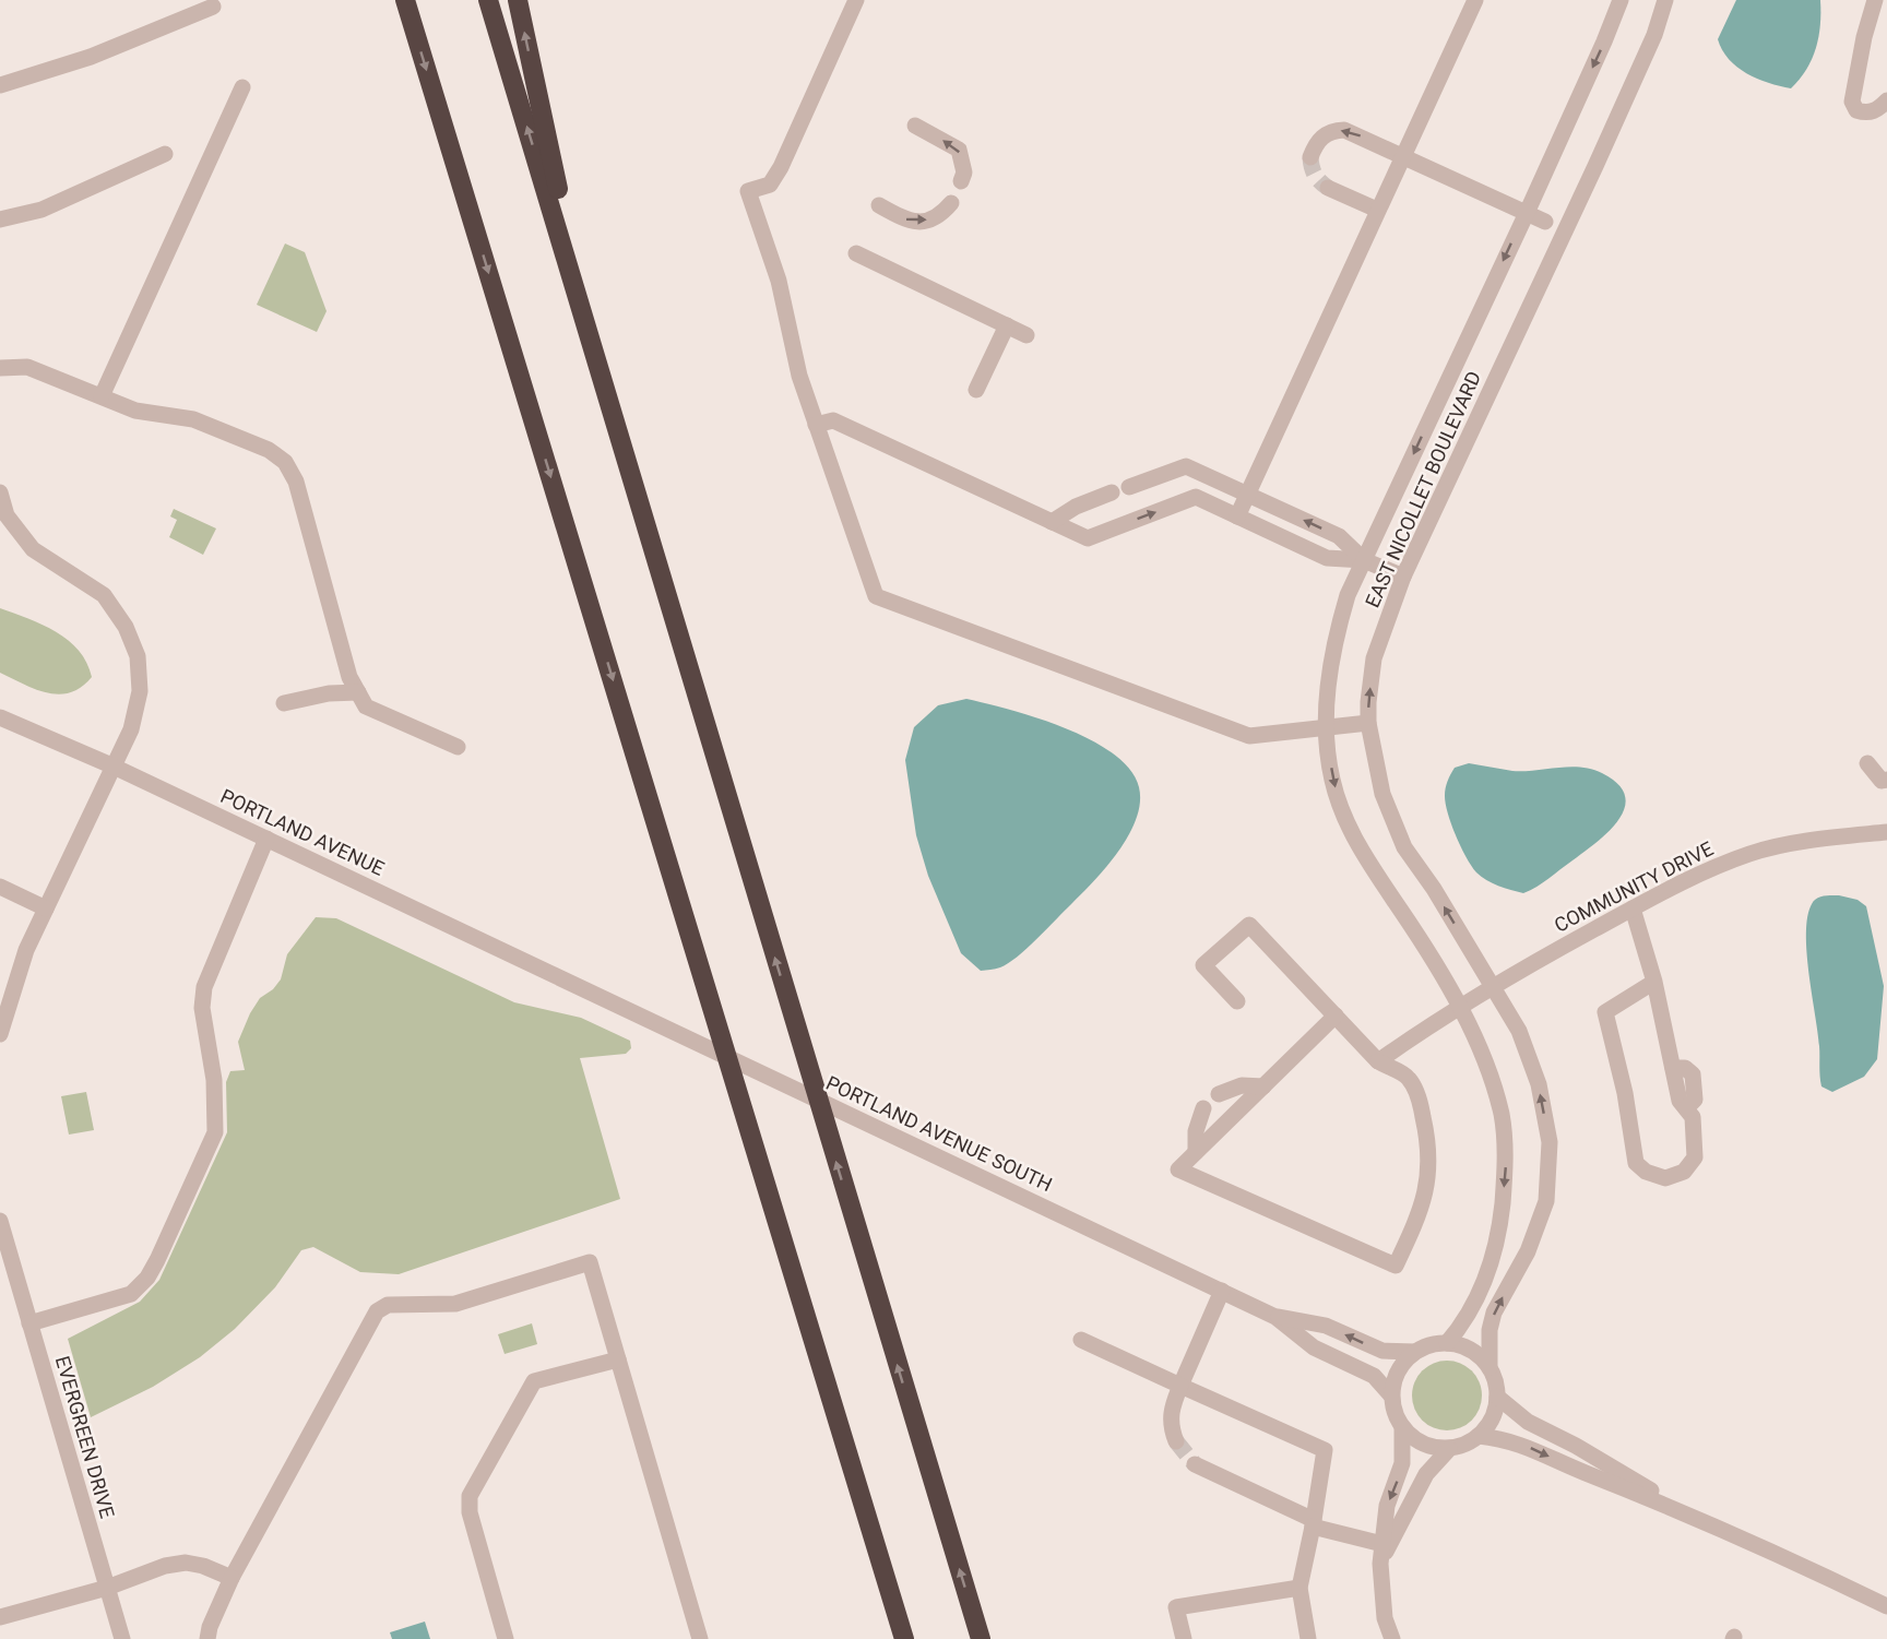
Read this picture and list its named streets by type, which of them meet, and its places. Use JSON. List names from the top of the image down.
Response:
{
  "streets": {
    "street": [
      "EAST NICOLLET BOULEVARD",
      "PORTLAND AVENUE",
      "COMMUNITY DRIVE",
      "PORTLAND AVENUE SOUTH",
      "EVERGREEN DRIVE"
    ]
  },
  "crossings": [
    ["EAST NICOLLET BOULEVARD", "COMMUNITY DRIVE"],
    ["EAST NICOLLET BOULEVARD", "PORTLAND AVENUE SOUTH"],
    ["PORTLAND AVENUE", "PORTLAND AVENUE SOUTH"]
  ]
}
